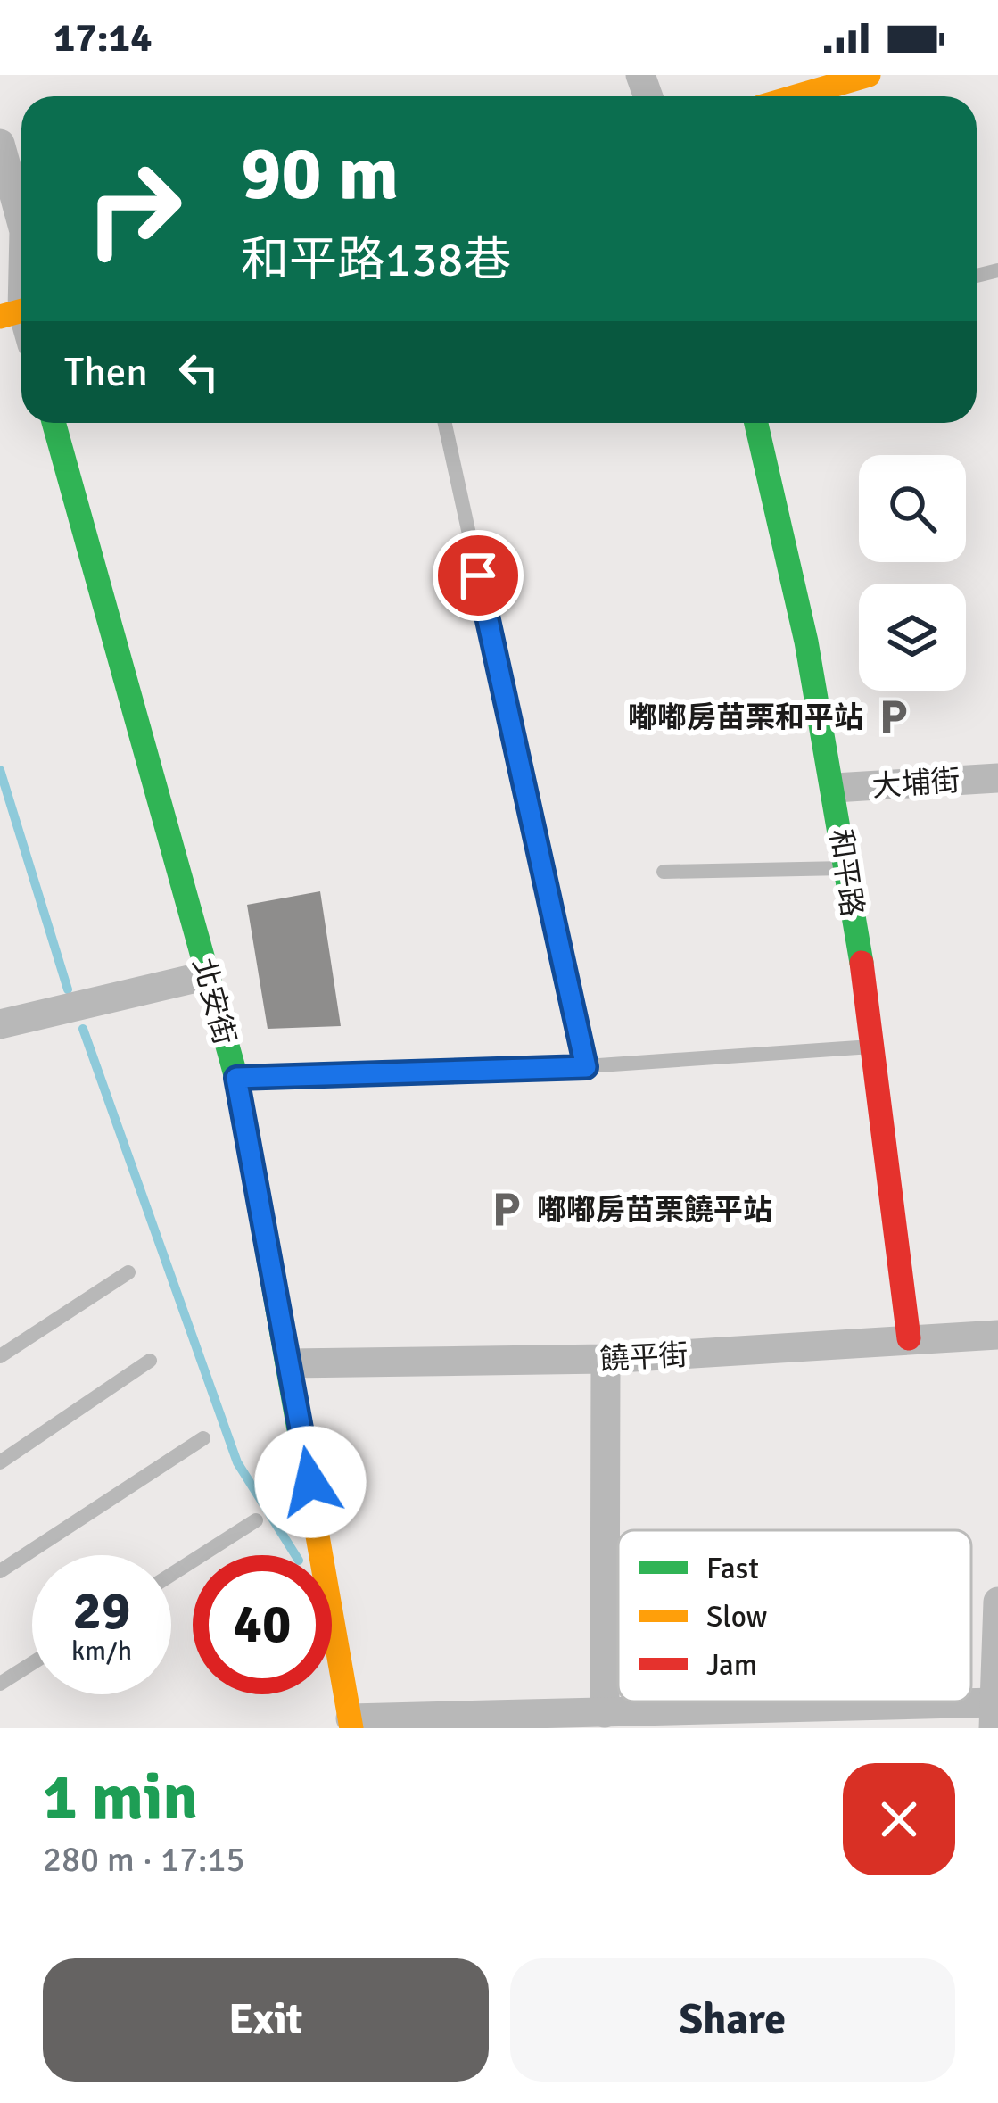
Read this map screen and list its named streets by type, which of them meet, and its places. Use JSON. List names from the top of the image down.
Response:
{
  "streets": {
    "street": [
      "大埔街",
      "和平路",
      "北安街",
      "饒平街"
    ]
  },
  "crossings": [
    ["大埔街", "和平路"],
    ["和平路", "饒平街"],
    ["北安街", "饒平街"]
  ],
  "places": {
    "parking": ["嘟嘟房苗栗和平站", "嘟嘟房苗栗饒平站"]
  },
  "legend": ["Fast", "Slow", "Jam"],
  "page": {
    "status": "17:14",
    "turn": ["90 m", "和平路138巷"],
    "then": "Then",
    "speed": "29 km/h",
    "limit": "40",
    "heading": ["1 min", "280 m · 17:15"],
    "buttons": ["Exit", "Share"]
  }
}
